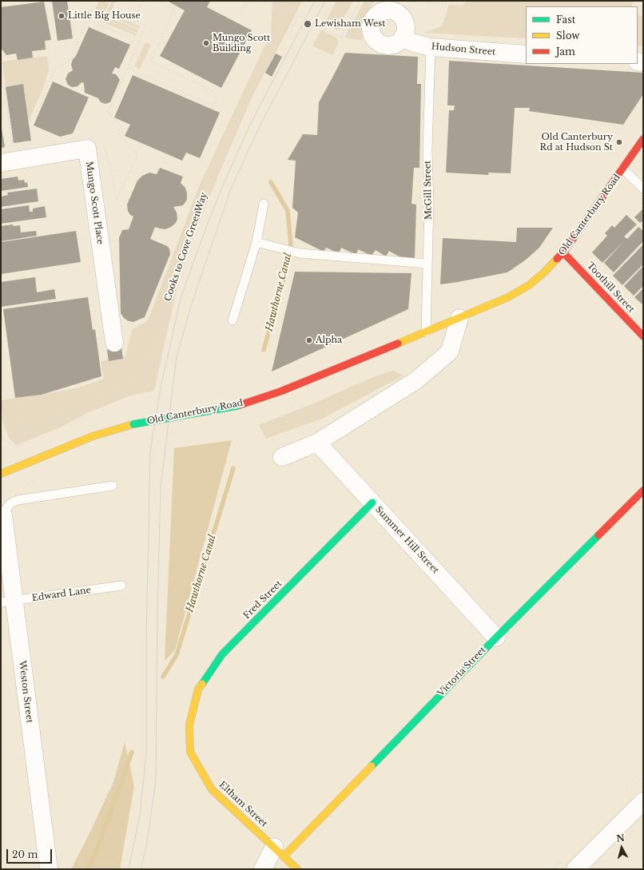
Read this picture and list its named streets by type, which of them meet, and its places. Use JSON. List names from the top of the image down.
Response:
{
  "streets": {
    "street": [
      "Hudson Street",
      "Mungo Scott Place",
      "Old Canterbury Road",
      "Toothill Street",
      "Summer Hill Street",
      "Fred Street",
      "Victoria Street",
      "Weston Street",
      "Eltham Street"
    ],
    "lane": ["McGill Street", "Edward Lane"],
    "path": ["Cooks to Cove GreenWay"]
  },
  "crossings": [
    ["Hudson Street", "McGill Street"],
    ["McGill Street", "Old Canterbury Road"],
    ["Old Canterbury Road", "Toothill Street"],
    ["Summer Hill Street", "Fred Street"],
    ["Summer Hill Street", "Victoria Street"],
    ["Edward Lane", "Weston Street"],
    ["Fred Street", "Eltham Street"],
    ["Victoria Street", "Eltham Street"]
  ],
  "water": ["Hawthorne Canal"],
  "places": [
    "Little Big House",
    "Lewisham West",
    "Mungo Scott Building",
    "Old Canterbury Rd at Hudson St",
    "Alpha"
  ],
  "legend": ["Fast", "Slow", "Jam"],
  "scale_bar": "20 m",
  "north": "top"
}
